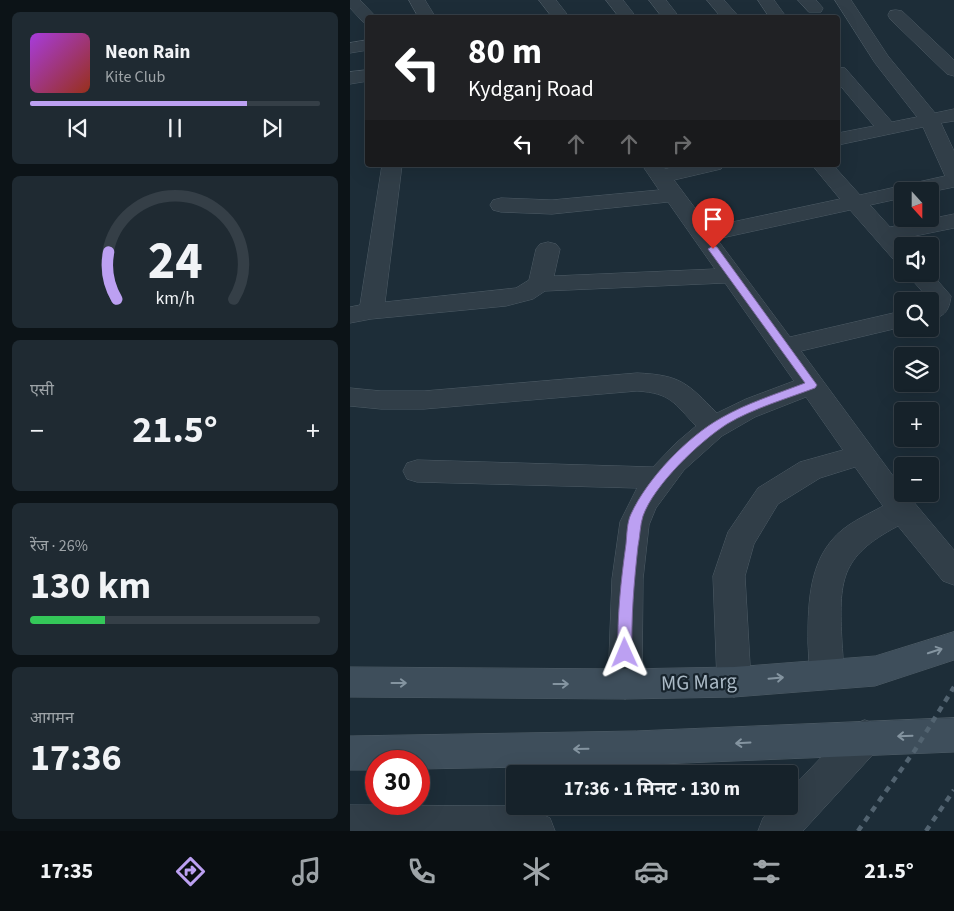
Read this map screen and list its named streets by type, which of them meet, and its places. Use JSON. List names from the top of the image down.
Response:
{
  "streets": {
    "main road": ["MG Marg"]
  },
  "north": "bottom",
  "page": {
    "turn": ["80 m", "Kydganj Road"],
    "song": ["Neon Rain", "Kite Club"],
    "map_buttons": ["+", "−"],
    "tile": [
      "एसी",
      ["रेंज · 26%", "130 km"],
      ["आगमन", "17:36"]
    ],
    "heat": ["−", "21.5°", "+"],
    "limit": "30",
    "trip": "17:36 · 1 मिनट · 130 m",
    "tabs": ["17:35", "21.5°"],
    "gauge": ["24", "km/h"]
  }
}
